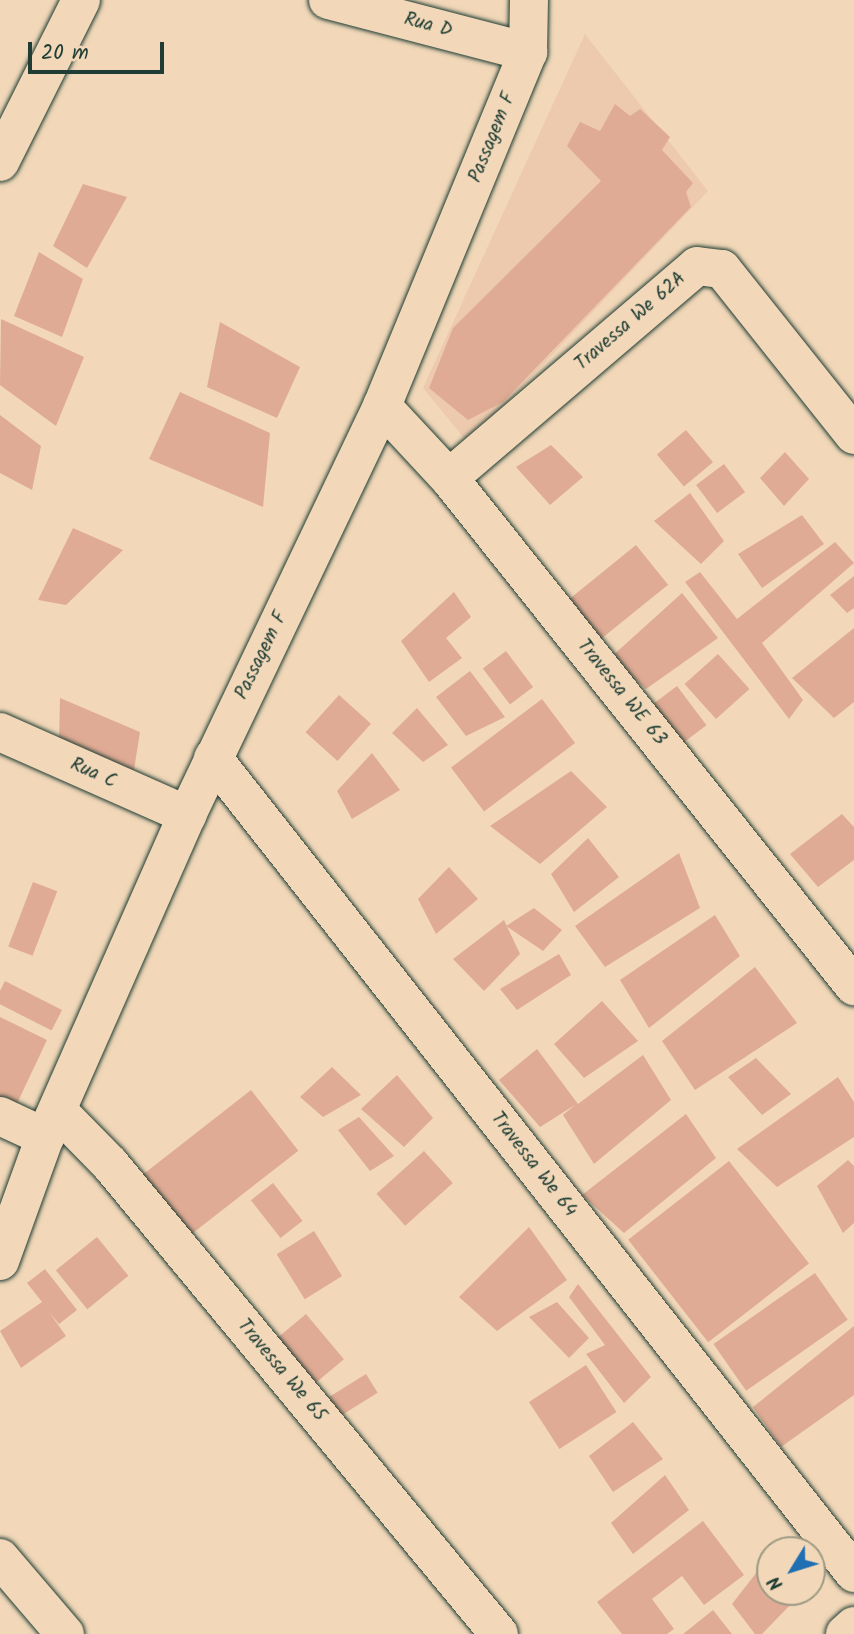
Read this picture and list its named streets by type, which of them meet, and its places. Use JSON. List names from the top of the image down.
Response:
{
  "streets": {
    "street": [
      "Rua D",
      "Passagem F",
      "Travessa We 62A",
      "Travessa WE 63",
      "Rua C",
      "Travessa We 64",
      "Travessa We 65"
    ]
  },
  "crossings": [
    ["Rua D", "Passagem F"],
    ["Passagem F", "Travessa WE 63"],
    ["Passagem F", "Rua C"],
    ["Passagem F", "Travessa We 64"],
    ["Passagem F", "Travessa We 65"],
    ["Travessa We 62A", "Travessa WE 63"]
  ],
  "scale_bar": "20 m",
  "north": "bottom left"
}
